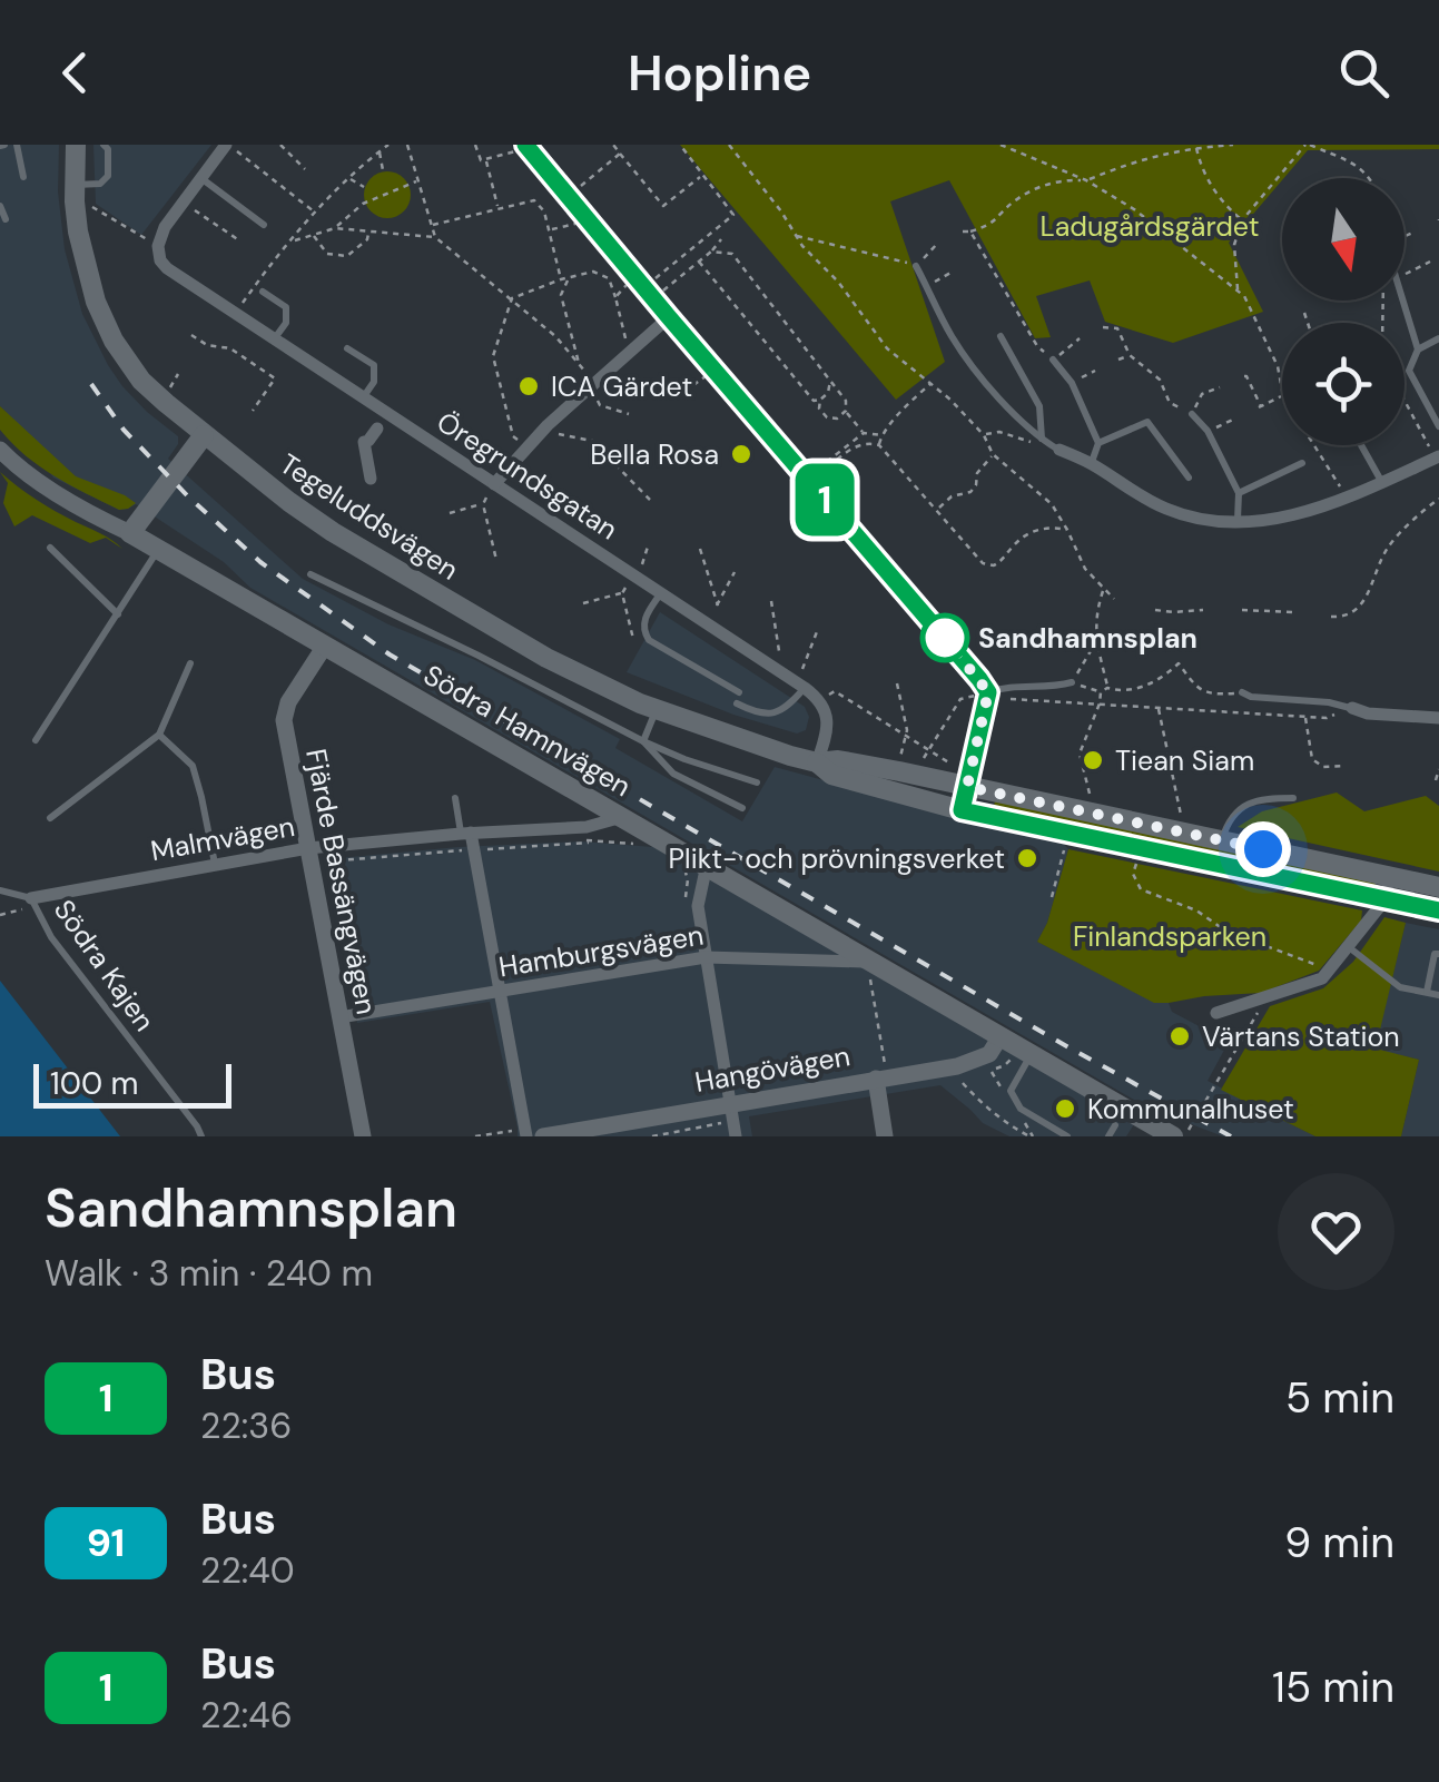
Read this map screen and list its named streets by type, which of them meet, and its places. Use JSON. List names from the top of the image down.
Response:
{
  "streets": {
    "main road": ["Tegeluddsvägen", "Södra Hamnvägen"],
    "street": [
      "Öregrundsgatan",
      "Malmvägen",
      "Fjärde Bassängvägen",
      "Hamburgsvägen",
      "Hangövägen"
    ],
    "lane": ["Södra Kajen"]
  },
  "crossings": [
    ["Södra Hamnvägen", "Malmvägen"],
    ["Södra Hamnvägen", "Fjärde Bassängvägen"],
    ["Södra Hamnvägen", "Hamburgsvägen"],
    ["Södra Hamnvägen", "Hangövägen"],
    ["Malmvägen", "Fjärde Bassängvägen"],
    ["Malmvägen", "Södra Kajen"],
    ["Fjärde Bassängvägen", "Hamburgsvägen"]
  ],
  "parks": ["Ladugårdsgärdet", "Finlandsparken"],
  "places": [
    "ICA Gärdet",
    "Bella Rosa",
    "Sandhamnsplan",
    "Tiean Siam",
    "Plikt- och prövningsverket",
    "Värtans Station",
    "Kommunalhuset"
  ],
  "lines": ["bus line 1"],
  "scale_bar": "100 m",
  "north": "bottom",
  "page": {
    "header": "Hopline",
    "on_map": "1",
    "scale": "100 m",
    "heading": ["Sandhamnsplan", "Walk · 3 min · 240 m"],
    "list": [
      {
        "mark": "1",
        "name": "Bus",
        "note": "22:36",
        "value": "5 min"
      },
      {
        "mark": "91",
        "name": "Bus",
        "note": "22:40",
        "value": "9 min"
      },
      {
        "mark": "1",
        "name": "Bus",
        "note": "22:46",
        "value": "15 min"
      }
    ]
  }
}
